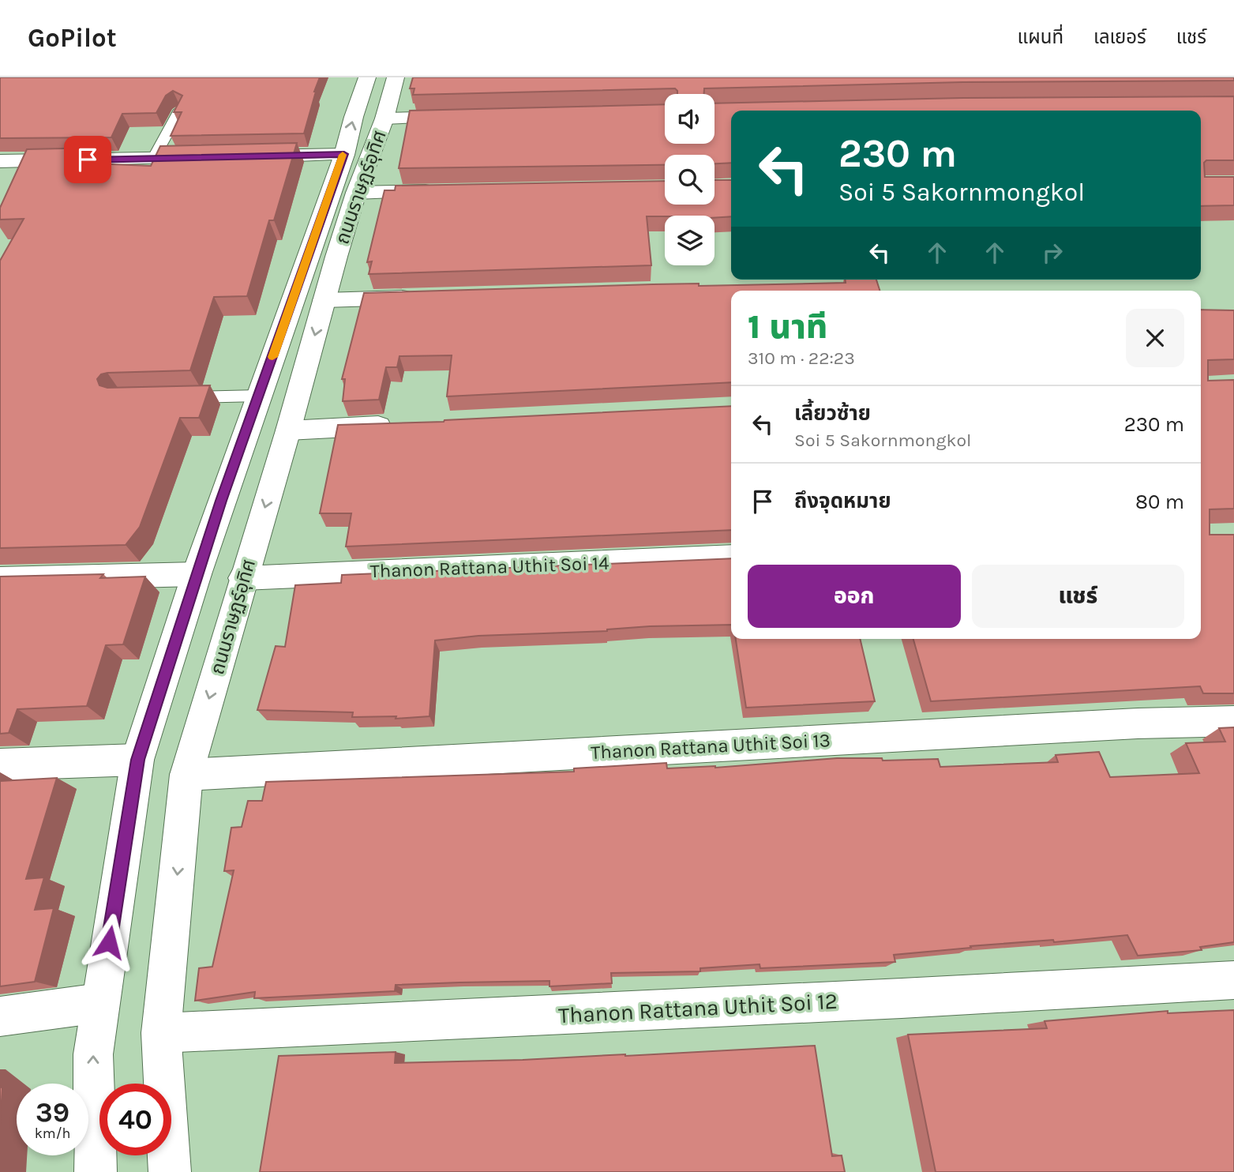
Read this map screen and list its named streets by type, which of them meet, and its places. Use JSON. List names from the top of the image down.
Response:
{
  "streets": {
    "street": [
      "ถนนราษฏร์อุทิศ",
      "Thanon Rattana Uthit Soi 14",
      "Thanon Rattana Uthit Soi 13",
      "Thanon Rattana Uthit Soi 12"
    ]
  },
  "crossings": [
    ["ถนนราษฏร์อุทิศ", "Thanon Rattana Uthit Soi 14"],
    ["ถนนราษฏร์อุทิศ", "Thanon Rattana Uthit Soi 13"],
    ["ถนนราษฏร์อุทิศ", "Thanon Rattana Uthit Soi 12"]
  ],
  "page": {
    "header": "GoPilot",
    "nav": ["แผนที่", "เลเยอร์", "แชร์"],
    "turn": ["230 m", "Soi 5 Sakornmongkol"],
    "heading": ["1 นาที", "310 m · 22:23"],
    "list": [
      {
        "name": "เลี้ยวซ้าย",
        "note": "Soi 5 Sakornmongkol",
        "value": "230 m"
      },
      {
        "name": "ถึงจุดหมาย",
        "value": "80 m"
      }
    ],
    "buttons": ["ออก", "แชร์"],
    "speed": "39 km/h",
    "limit": "40"
  }
}
